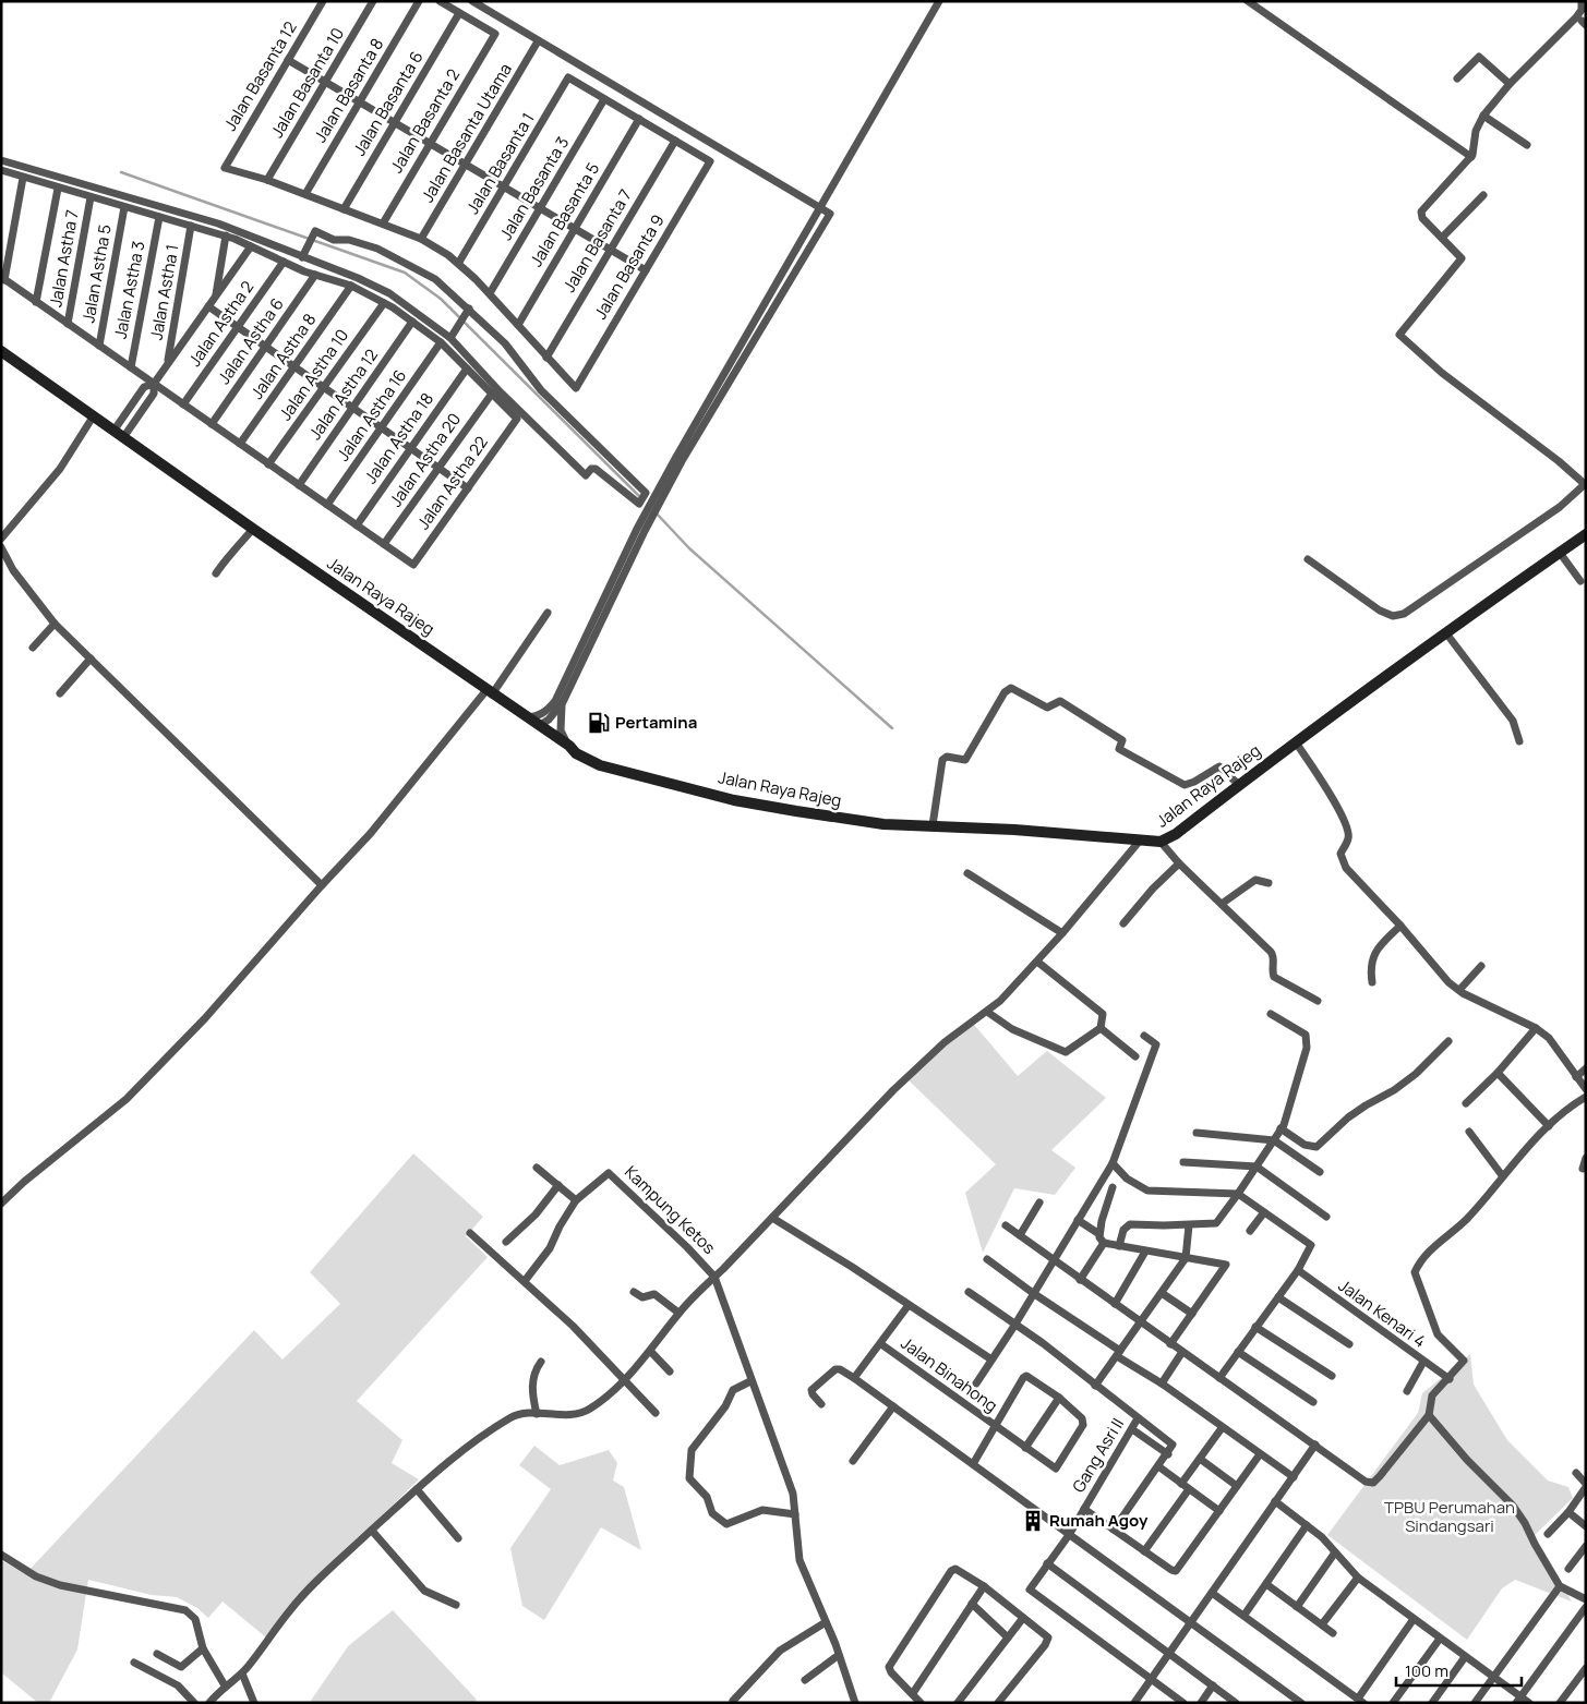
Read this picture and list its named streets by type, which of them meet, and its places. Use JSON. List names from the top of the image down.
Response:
{
  "streets": {
    "main road": ["Jalan Raya Rajeg"],
    "street": [
      "Jalan Basanta 12",
      "Jalan Basanta 10",
      "Jalan Basanta 8",
      "Jalan Basanta 6",
      "Jalan Basanta 2",
      "Jalan Basanta Utama",
      "Jalan Basanta 1",
      "Jalan Basanta 3",
      "Jalan Basanta 5",
      "Jalan Basanta 7",
      "Jalan Astha 7",
      "Jalan Basanta 9",
      "Jalan Astha 5",
      "Jalan Astha 3",
      "Jalan Astha 1",
      "Jalan Astha 2",
      "Jalan Astha 6",
      "Jalan Astha 8",
      "Jalan Astha 10",
      "Jalan Astha 12",
      "Jalan Astha 16",
      "Jalan Astha 18",
      "Jalan Astha 20",
      "Jalan Astha 22",
      "Kampung Ketos",
      "Jalan Kenari 4",
      "Jalan Binahong",
      "Gang Asri II"
    ]
  },
  "crossings": [
    ["Jalan Basanta 12", "Jalan Basanta 10"],
    ["Jalan Basanta 6", "Jalan Basanta 2"],
    ["Jalan Basanta 1", "Jalan Basanta 3"],
    ["Jalan Basanta 7", "Jalan Basanta 9"],
    ["Jalan Astha 20", "Jalan Astha 22"]
  ],
  "parks": ["TPBU Perumahan Sindangsari"],
  "places": {
    "fuel station": ["Pertamina"],
    "building": ["Rumah Agoy"]
  },
  "scale_bar": "100 m"
}
